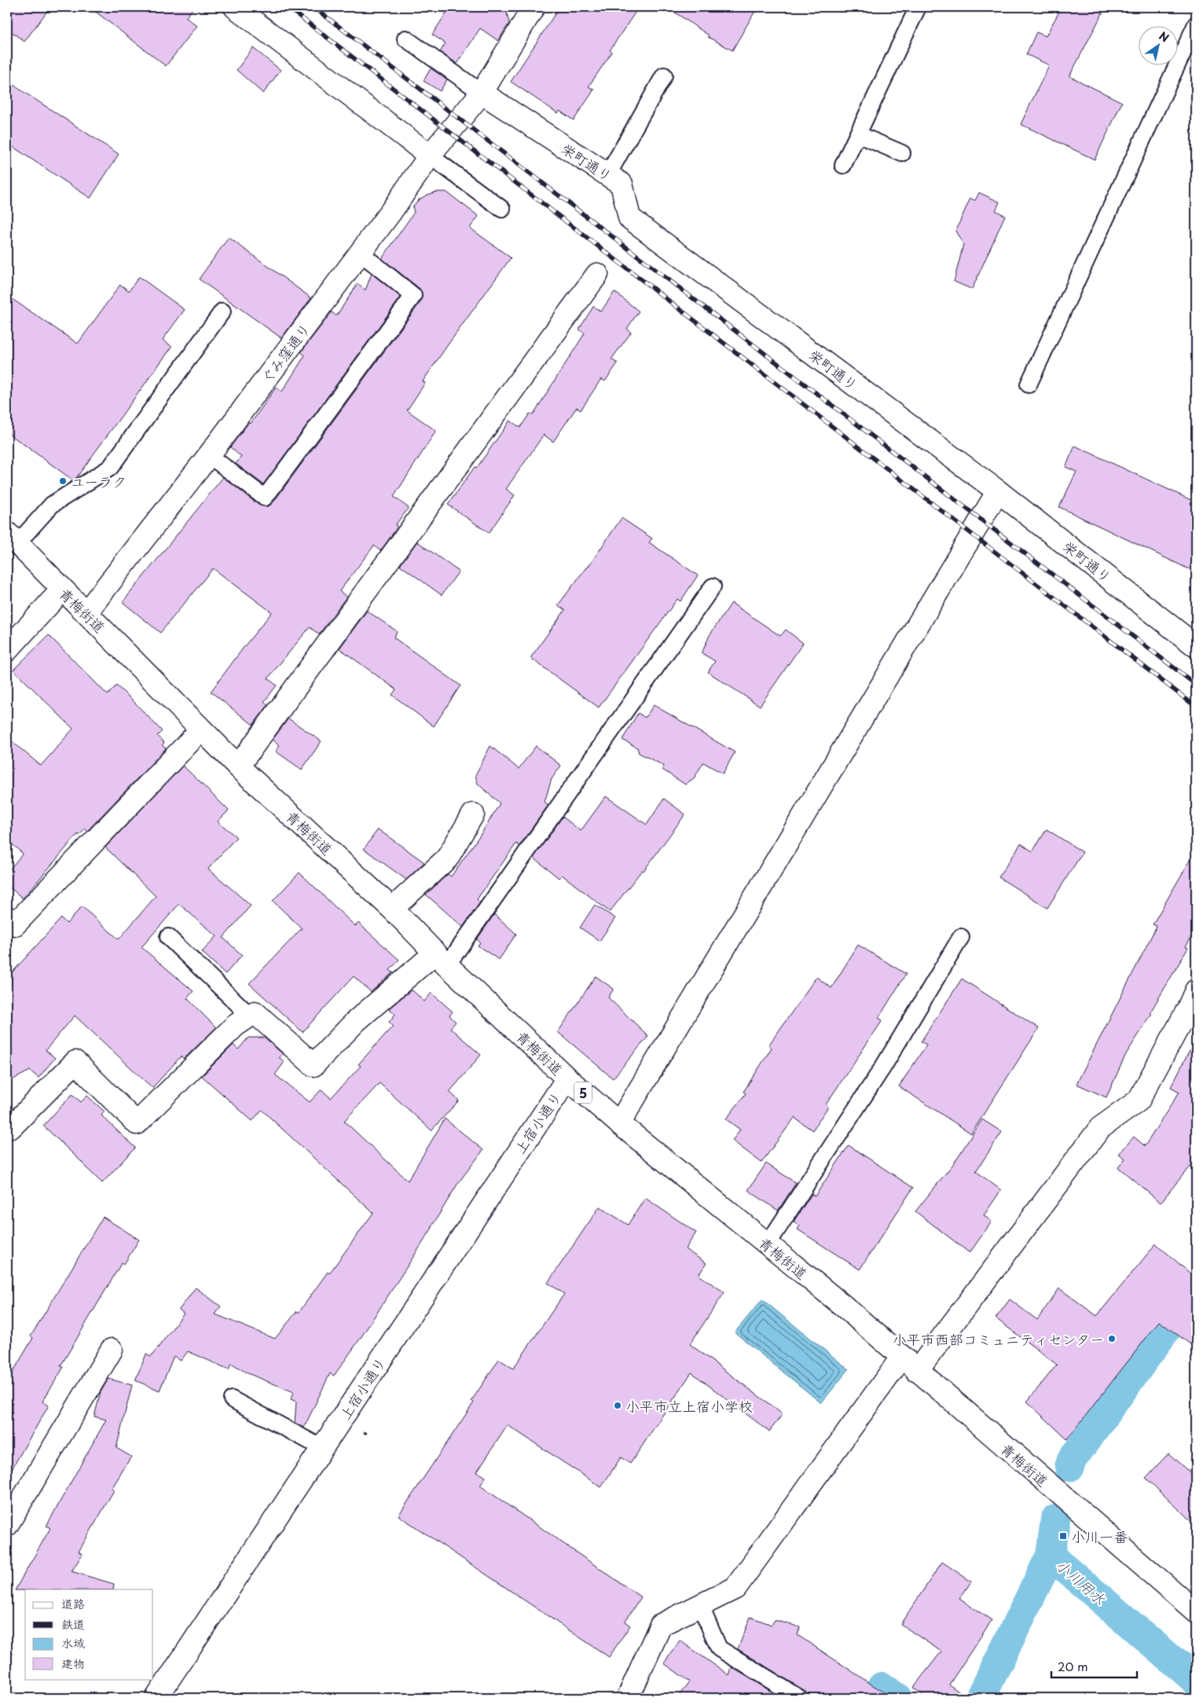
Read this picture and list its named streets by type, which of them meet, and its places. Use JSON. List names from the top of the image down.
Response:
{
  "streets": {
    "street": [
      "栄町通り",
      "ぐみ窪通り",
      "青梅街道",
      "5",
      "上宿小通り"
    ]
  },
  "crossings": [
    ["栄町通り", "ぐみ窪通り"],
    ["ぐみ窪通り", "青梅街道"],
    ["青梅街道", "上宿小通り"]
  ],
  "water": ["小川用水"],
  "places": {
    "other": ["ユーラク", "小平市西部コミュニティセンター", "小平市立上宿小学校"],
    "transit": ["小川一番"]
  },
  "legend": [
    "道路",
    "鉄道",
    "水域",
    "建物"
  ],
  "scale_bar": "20 m",
  "north": "top right"
}
